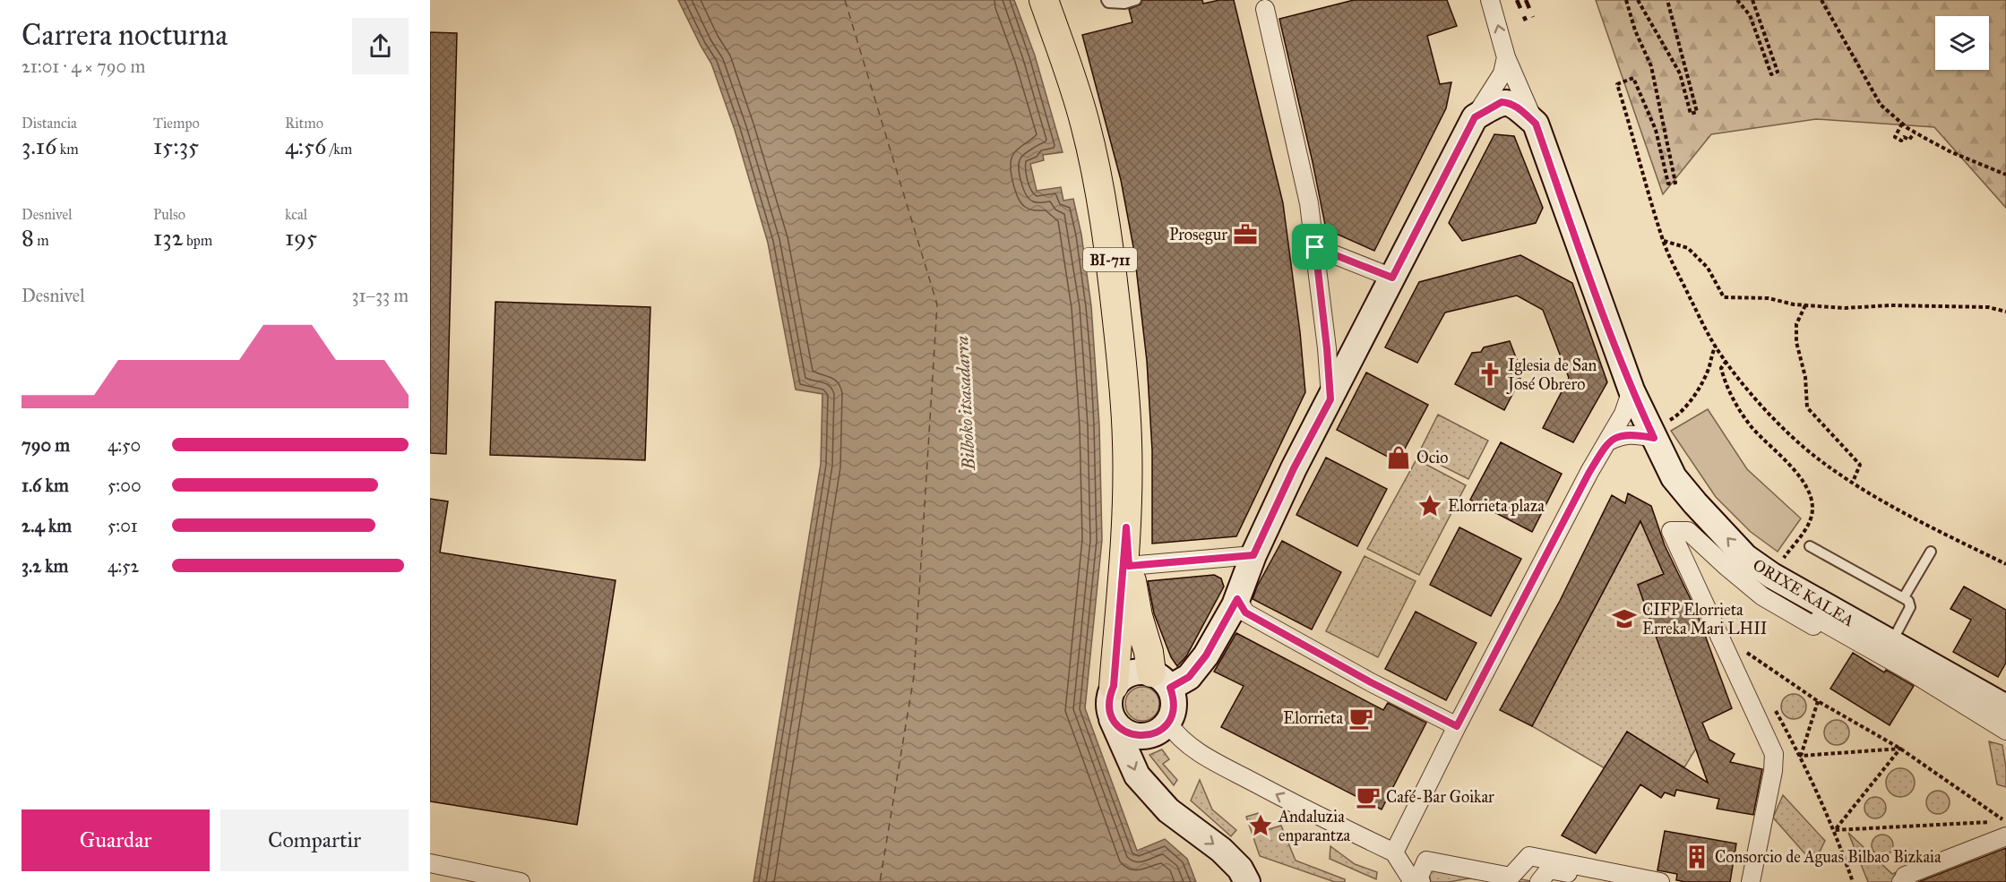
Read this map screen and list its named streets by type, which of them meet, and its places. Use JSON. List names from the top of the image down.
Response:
{
  "streets": {
    "main road": ["BI-711", "ORIXE KALEA"]
  },
  "one_way": ["ORIXE KALEA"],
  "water": ["Bilboko itsasadarra"],
  "places": {
    "office": ["Prosegur"],
    "church": ["Iglesia de San José Obrero"],
    "shop": ["Ocio"],
    "place": ["Elorrieta plaza", "Andaluzia enparantza"],
    "school or university": ["CIFP Elorrieta Erreka Mari LHII"],
    "cafe": ["Elorrieta", "Café-Bar Goikar"],
    "building": ["Consorcio de Aguas Bilbao Bizkaia"]
  },
  "page": {
    "heading": ["Carrera nocturna", "21:01 · 4 × 790 m"],
    "stats": [
      ["Distancia", "3.16 km"],
      ["Tiempo", "15:35"],
      ["Ritmo", "4:56 /km"],
      ["Desnivel", "8 m"],
      ["Pulso", "132 bpm"],
      ["kcal", "195"]
    ],
    "chart": ["Desnivel", "31–33 m"],
    "list": [
      {
        "name": "790 m",
        "note": "4:50"
      },
      {
        "name": "1.6 km",
        "note": "5:00"
      },
      {
        "name": "2.4 km",
        "note": "5:01"
      },
      {
        "name": "3.2 km",
        "note": "4:52"
      }
    ],
    "buttons": ["Guardar", "Compartir"]
  }
}
